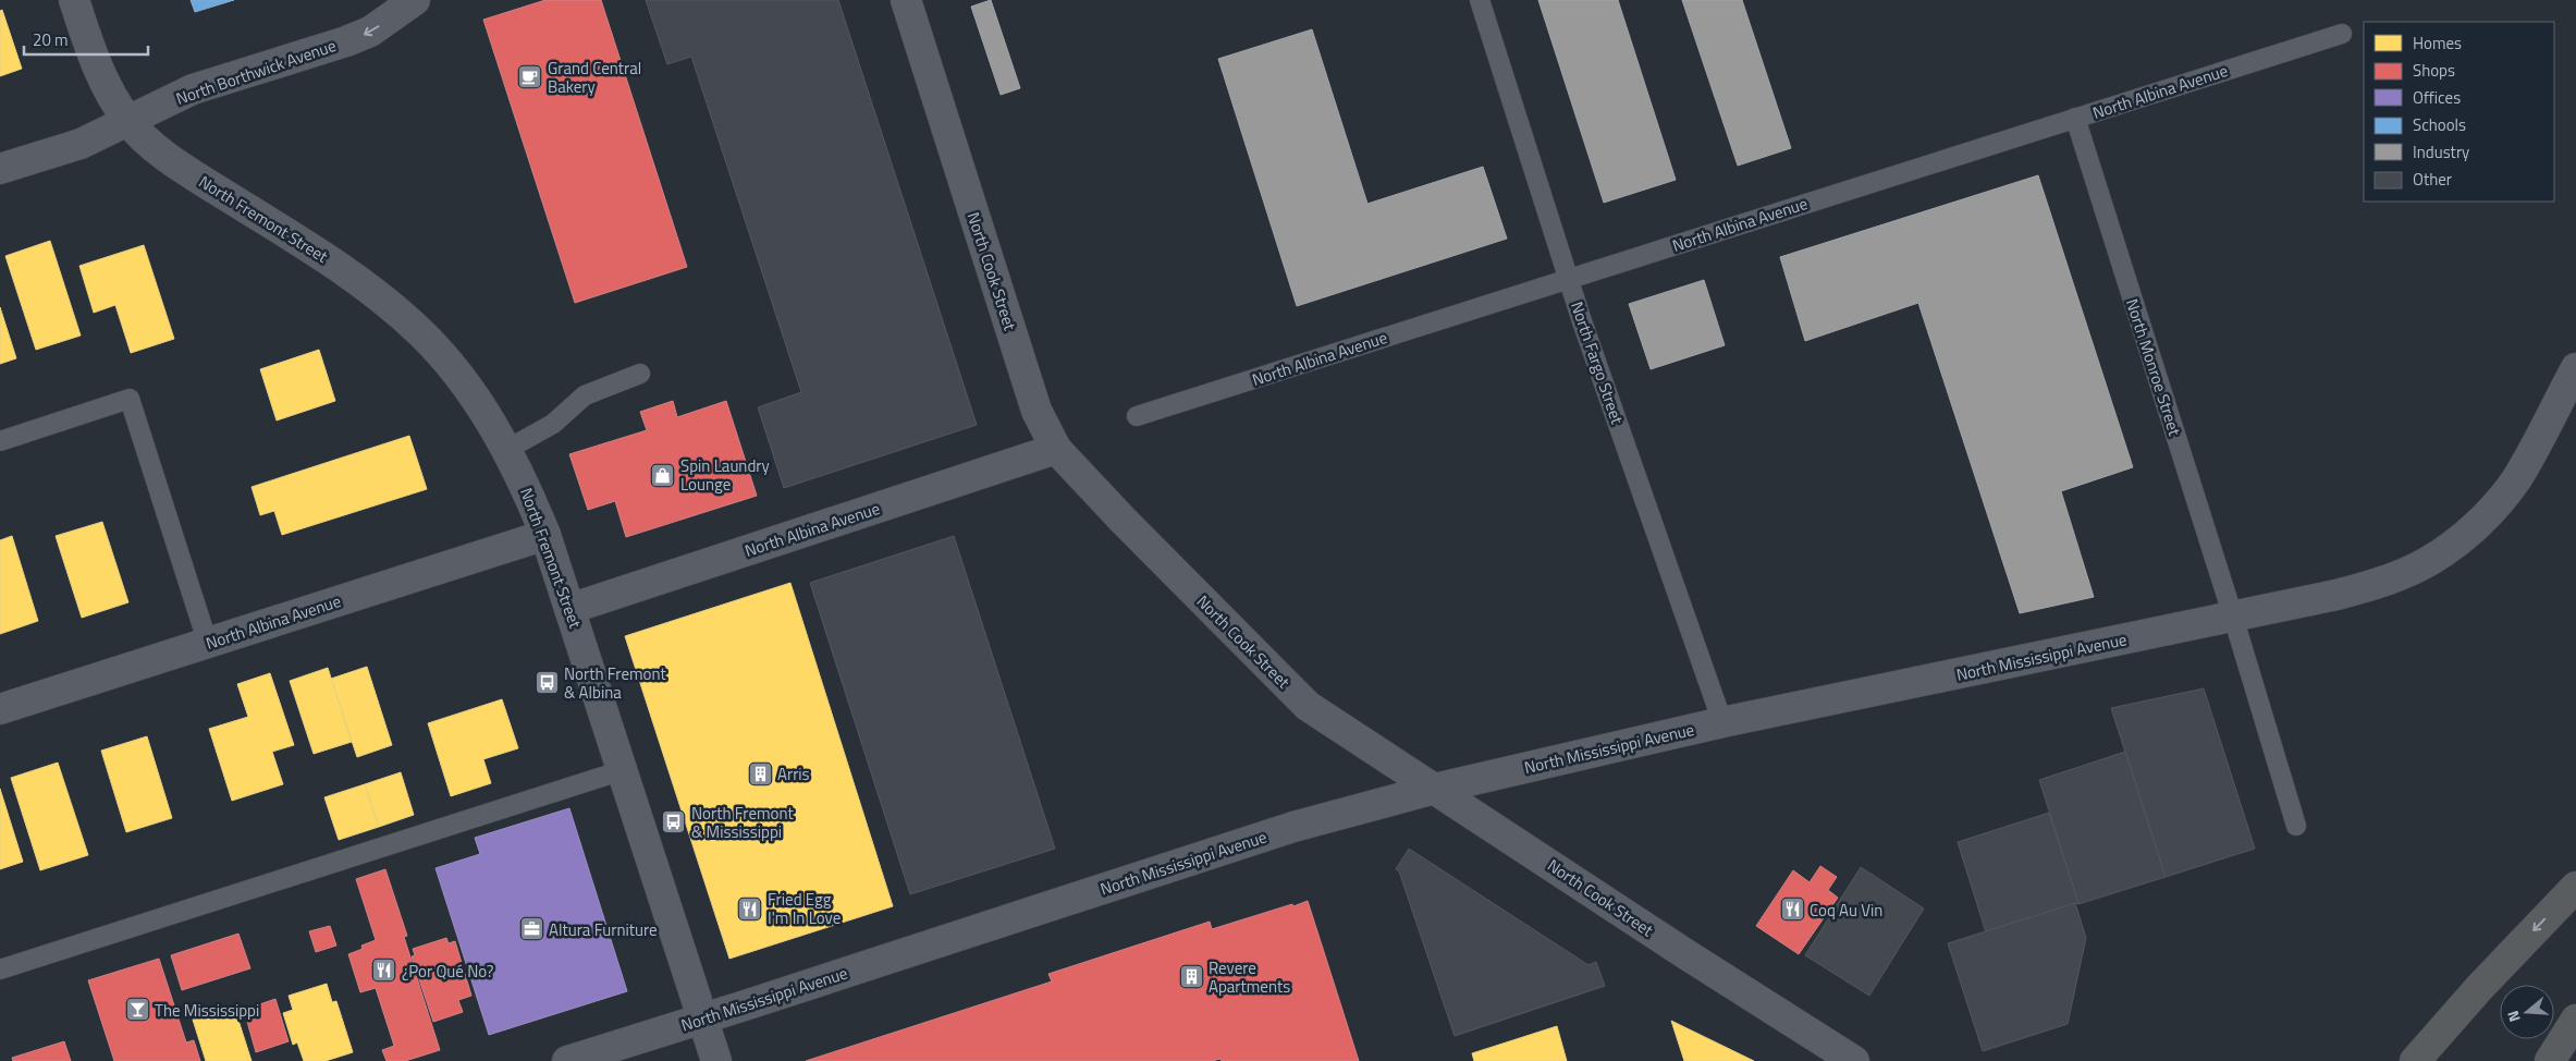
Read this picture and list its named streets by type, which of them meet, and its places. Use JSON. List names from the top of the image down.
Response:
{
  "streets": {
    "street": [
      "North Borthwick Avenue",
      "North Albina Avenue",
      "North Fremont Street",
      "North Cook Street",
      "North Mississippi Avenue"
    ],
    "lane": ["North Fargo Street", "North Monroe Street"]
  },
  "crossings": [
    ["North Borthwick Avenue", "North Fremont Street"],
    ["North Albina Avenue", "North Fremont Street"],
    ["North Albina Avenue", "North Cook Street"],
    ["North Albina Avenue", "North Fargo Street"],
    ["North Albina Avenue", "North Monroe Street"],
    ["North Fremont Street", "North Mississippi Avenue"],
    ["North Cook Street", "North Mississippi Avenue"],
    ["North Fargo Street", "North Mississippi Avenue"],
    ["North Monroe Street", "North Mississippi Avenue"]
  ],
  "one_way": ["North Borthwick Avenue"],
  "places": {
    "cafe": ["Grand Central Bakery"],
    "shop": ["Spin Laundry Lounge"],
    "bus stop": ["North Fremont & Albina", "North Fremont & Mississippi"],
    "building": ["Arris", "Revere Apartments"],
    "restaurant": ["Fried Egg I'm In Love", "Coq Au Vin", "¿Por Qué No?"],
    "office": ["Altura Furniture"],
    "bar": ["The Mississippi"]
  },
  "legend": [
    "Homes",
    "Shops",
    "Offices",
    "Schools",
    "Industry",
    "Other"
  ],
  "scale_bar": "20 m",
  "north": "left"
}
